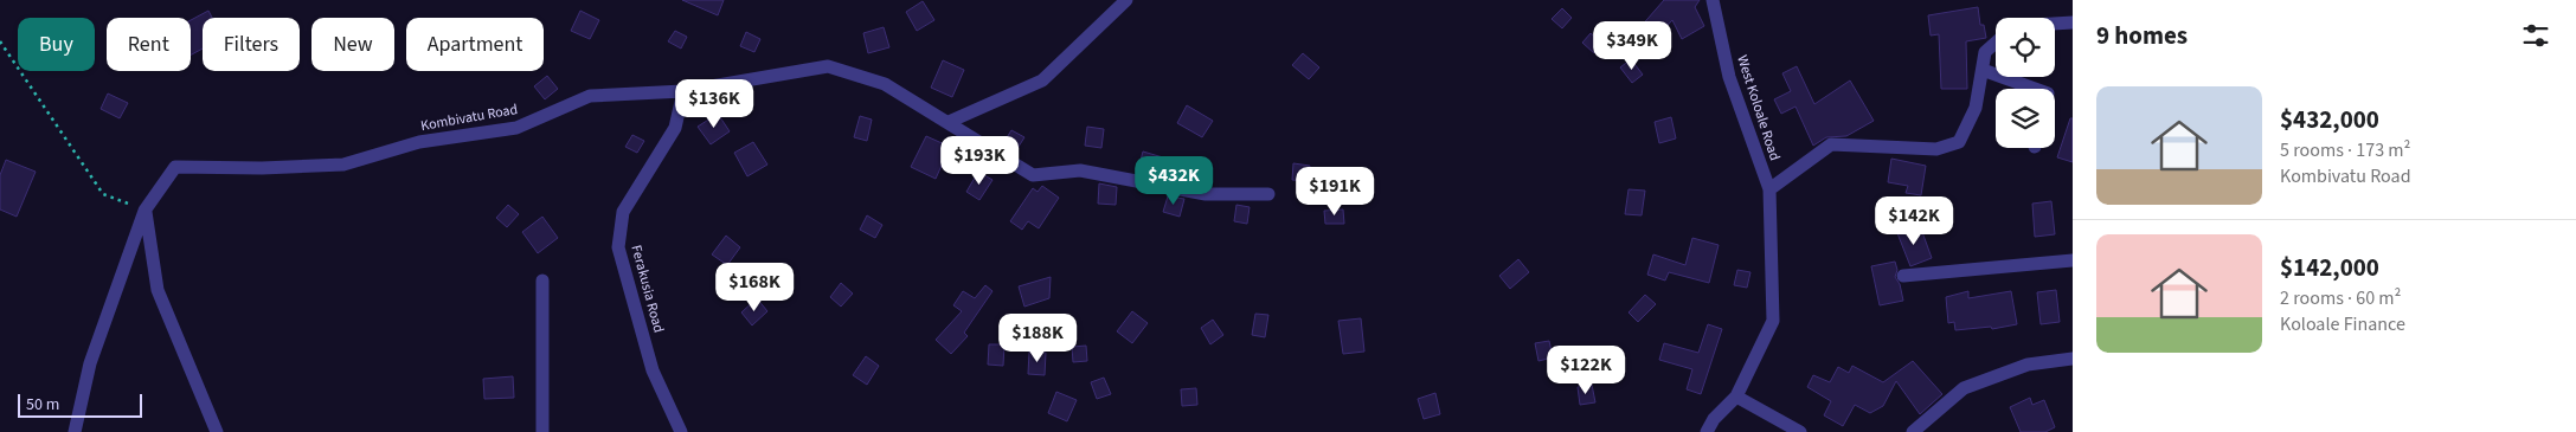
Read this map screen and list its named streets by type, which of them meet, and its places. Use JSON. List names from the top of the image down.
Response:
{
  "streets": {
    "street": ["West Koloale Road", "Kombivatu Road", "Ferakusia Road"]
  },
  "crossings": [
    ["Kombivatu Road", "Ferakusia Road"]
  ],
  "scale_bar": "50 m",
  "page": {
    "heading": "9 homes",
    "chip": [
      "Buy",
      "Rent",
      "Filters",
      "New",
      "Apartment"
    ],
    "price": [
      "$349K",
      "$136K",
      "$193K",
      "$432K",
      "$191K",
      "$142K",
      "$168K",
      "$188K",
      "$122K"
    ],
    "list": [
      {
        "name": "$432,000",
        "note": "5 rooms · 173 m² · Kombivatu Road"
      },
      {
        "name": "$142,000",
        "note": "2 rooms · 60 m² · Koloale Finance"
      }
    ],
    "scale": "50 m"
  }
}
